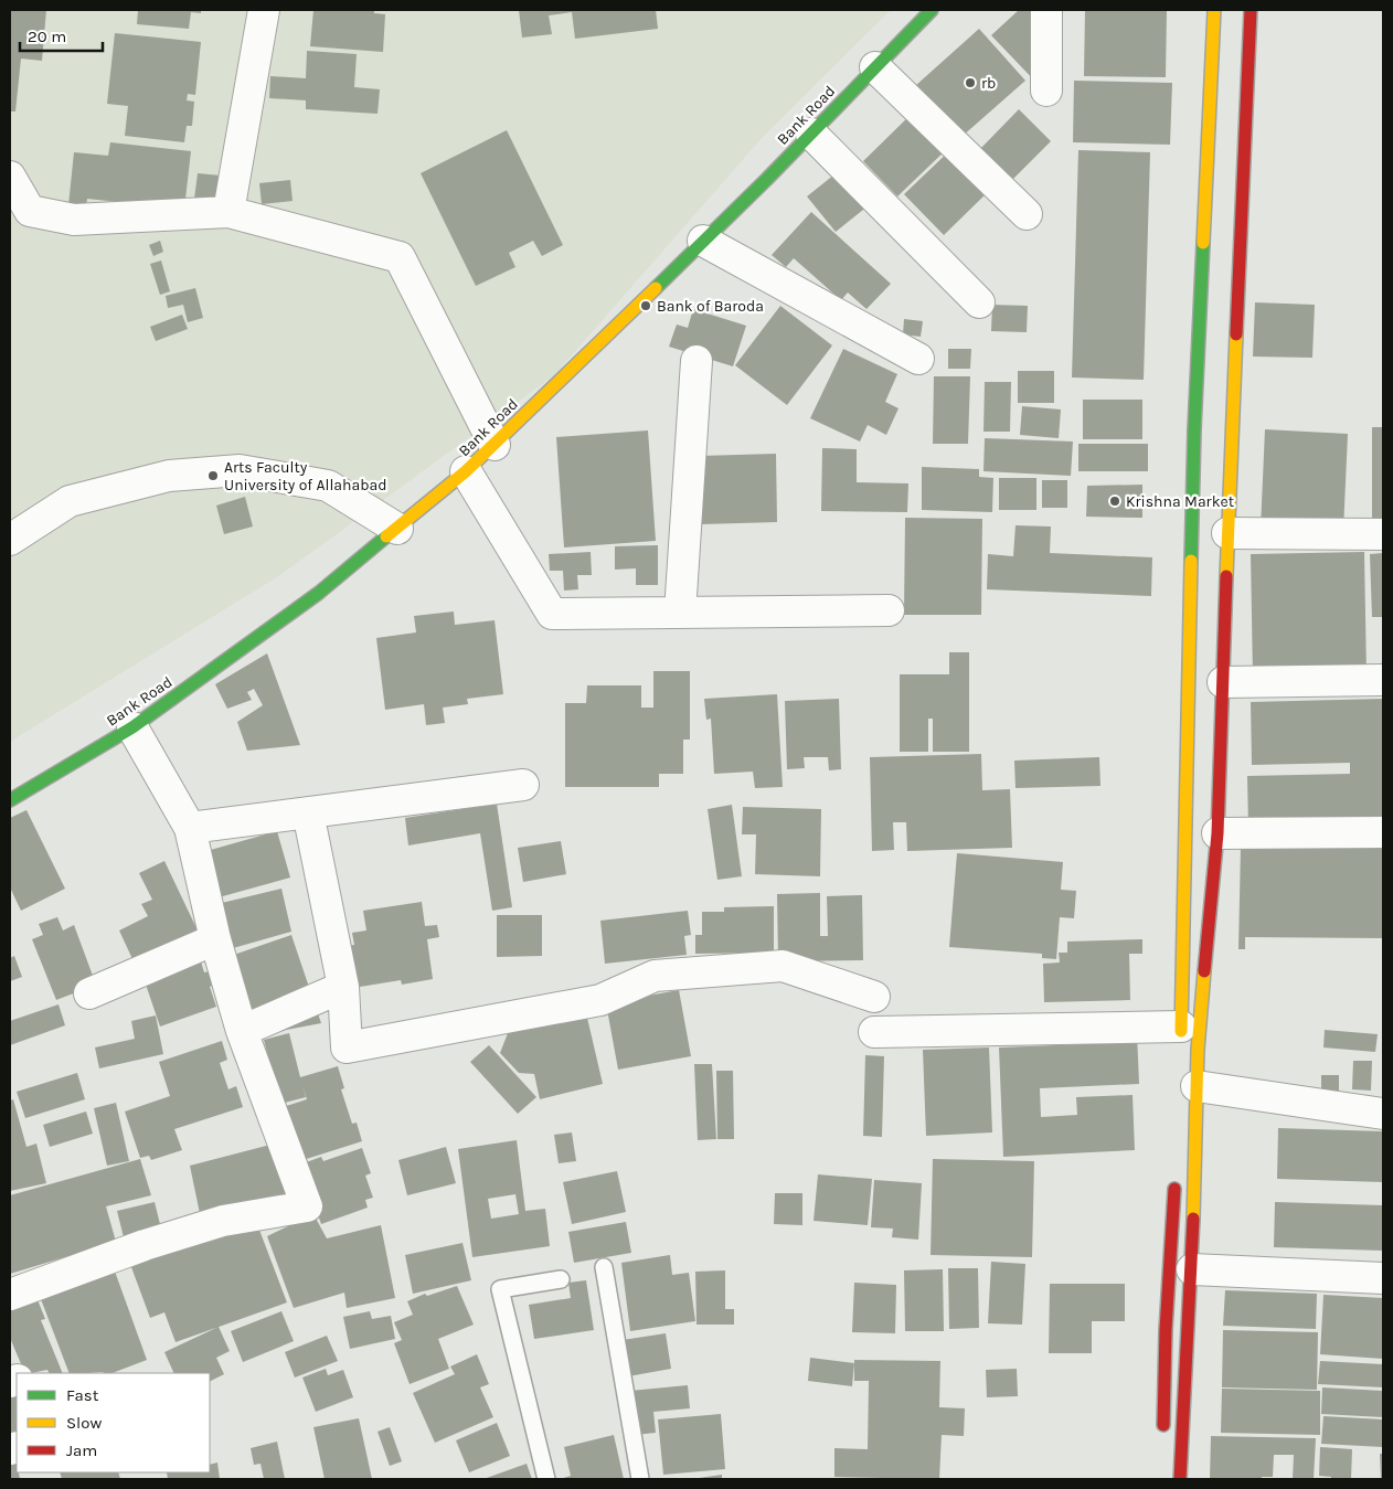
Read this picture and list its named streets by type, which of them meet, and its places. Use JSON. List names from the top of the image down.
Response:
{
  "streets": {
    "main road": ["Bank Road"]
  },
  "places": [
    "rb",
    "Bank of Baroda",
    "Arts Faculty University of Allahabad",
    "Krishna Market"
  ],
  "legend": ["Fast", "Slow", "Jam"],
  "scale_bar": "20 m"
}
